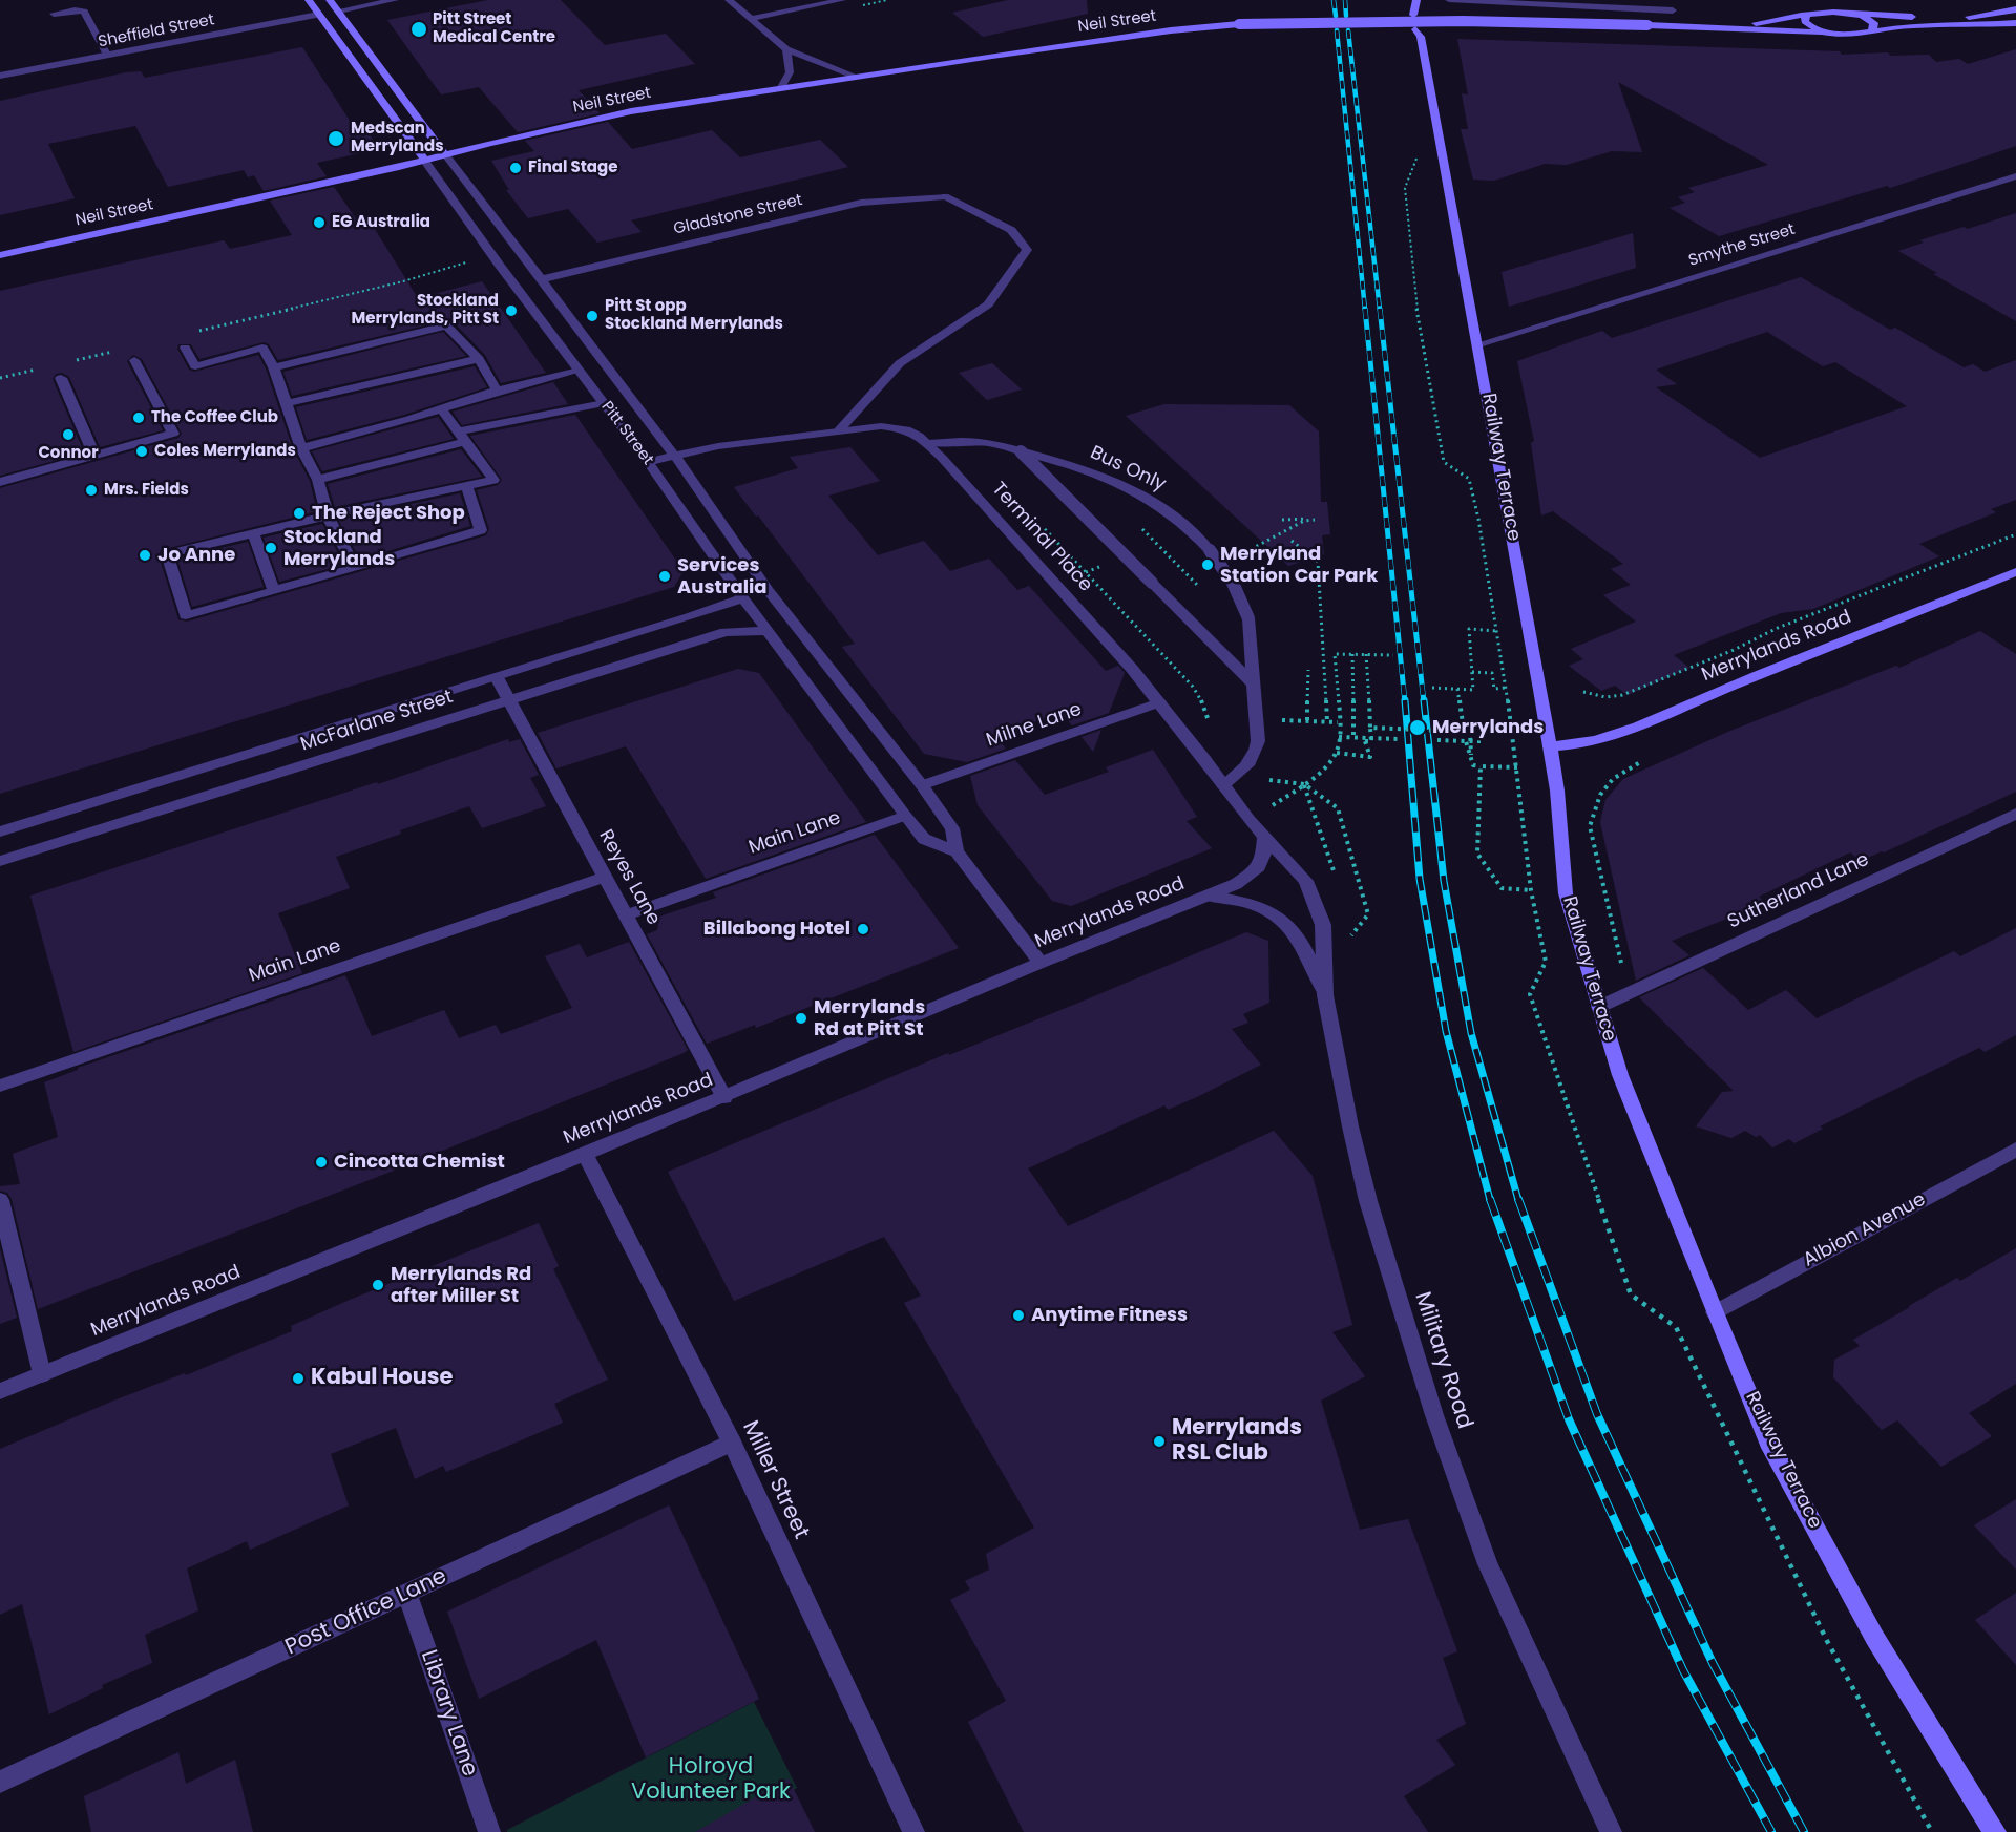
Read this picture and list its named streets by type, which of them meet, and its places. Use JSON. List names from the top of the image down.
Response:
{
  "streets": {
    "main road": [
      "Neil Street",
      "Pitt Street",
      "Railway Terrace",
      "Merrylands Road"
    ],
    "street": [
      "Sheffield Street",
      "Gladstone Street",
      "Smythe Street",
      "Bus Only",
      "Terminal Place",
      "McFarlane Street",
      "Milne Lane",
      "Main Lane",
      "Reyes Lane",
      "Sutherland Lane",
      "Albion Avenue",
      "Military Road",
      "Miller Street",
      "Post Office Lane",
      "Library Lane"
    ]
  },
  "crossings": [
    ["Neil Street", "Pitt Street"],
    ["Sheffield Street", "Pitt Street"],
    ["Gladstone Street", "Pitt Street"],
    ["Gladstone Street", "Terminal Place"],
    ["Smythe Street", "Railway Terrace"],
    ["Pitt Street", "Terminal Place"],
    ["Pitt Street", "Merrylands Road"],
    ["Pitt Street", "McFarlane Street"],
    ["Pitt Street", "Milne Lane"],
    ["Pitt Street", "Main Lane"],
    ["Railway Terrace", "Merrylands Road"],
    ["Railway Terrace", "Sutherland Lane"],
    ["Railway Terrace", "Albion Avenue"],
    ["Bus Only", "Terminal Place"],
    ["Terminal Place", "Merrylands Road"],
    ["Terminal Place", "Milne Lane"],
    ["Terminal Place", "Military Road"],
    ["Merrylands Road", "Reyes Lane"],
    ["Merrylands Road", "Miller Street"],
    ["McFarlane Street", "Reyes Lane"],
    ["Main Lane", "Reyes Lane"],
    ["Miller Street", "Post Office Lane"],
    ["Post Office Lane", "Library Lane"]
  ],
  "parks": ["Holroyd Volunteer Park"],
  "places": [
    "Pitt Street Medical Centre",
    "Medscan Merrylands",
    "Final Stage",
    "EG Australia",
    "Stockland Merrylands, Pitt St",
    "Pitt St opp Stockland Merrylands",
    "The Coffee Club",
    "Connor",
    "Coles Merrylands",
    "Mrs. Fields",
    "The Reject Shop",
    "Stockland Merrylands",
    "Jo Anne",
    "Merryland Station Car Park",
    "Services Australia",
    "Merrylands",
    "Billabong Hotel",
    "Merrylands Rd at Pitt St",
    "Cincotta Chemist",
    "Merrylands Rd after Miller St",
    "Anytime Fitness",
    "Kabul House",
    "Merrylands RSL Club"
  ]
}
